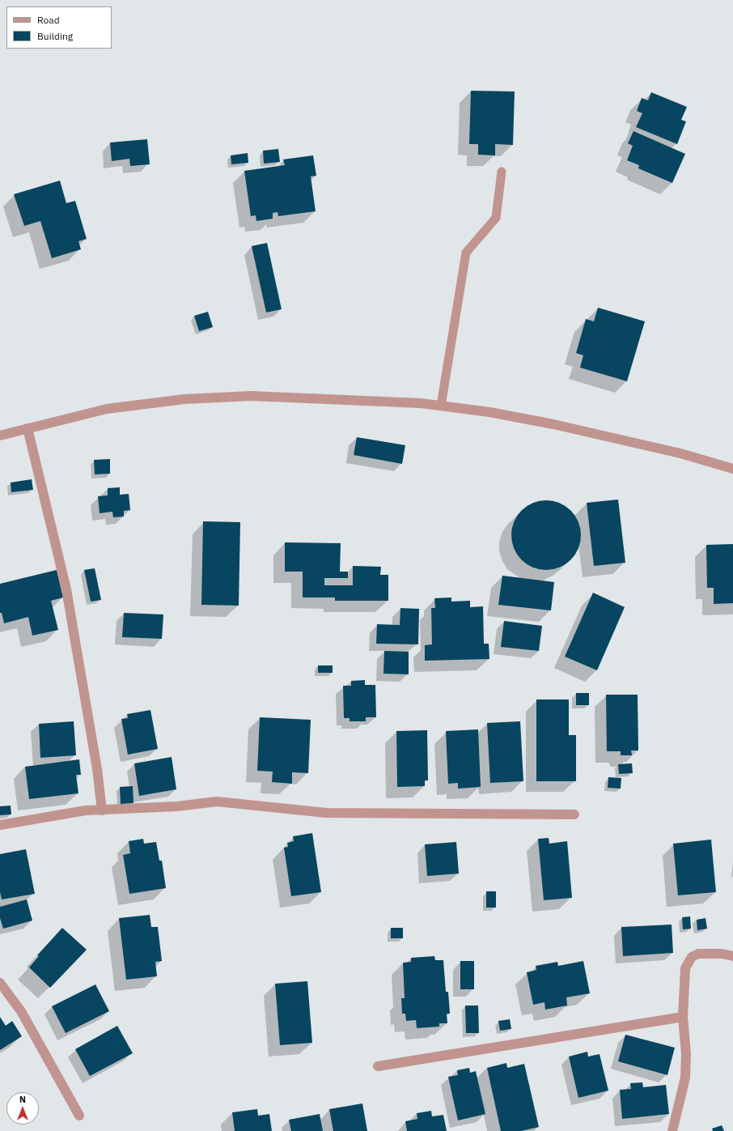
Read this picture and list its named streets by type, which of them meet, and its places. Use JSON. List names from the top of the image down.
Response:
{
  "legend": ["Road", "Building"],
  "north": "top"
}
